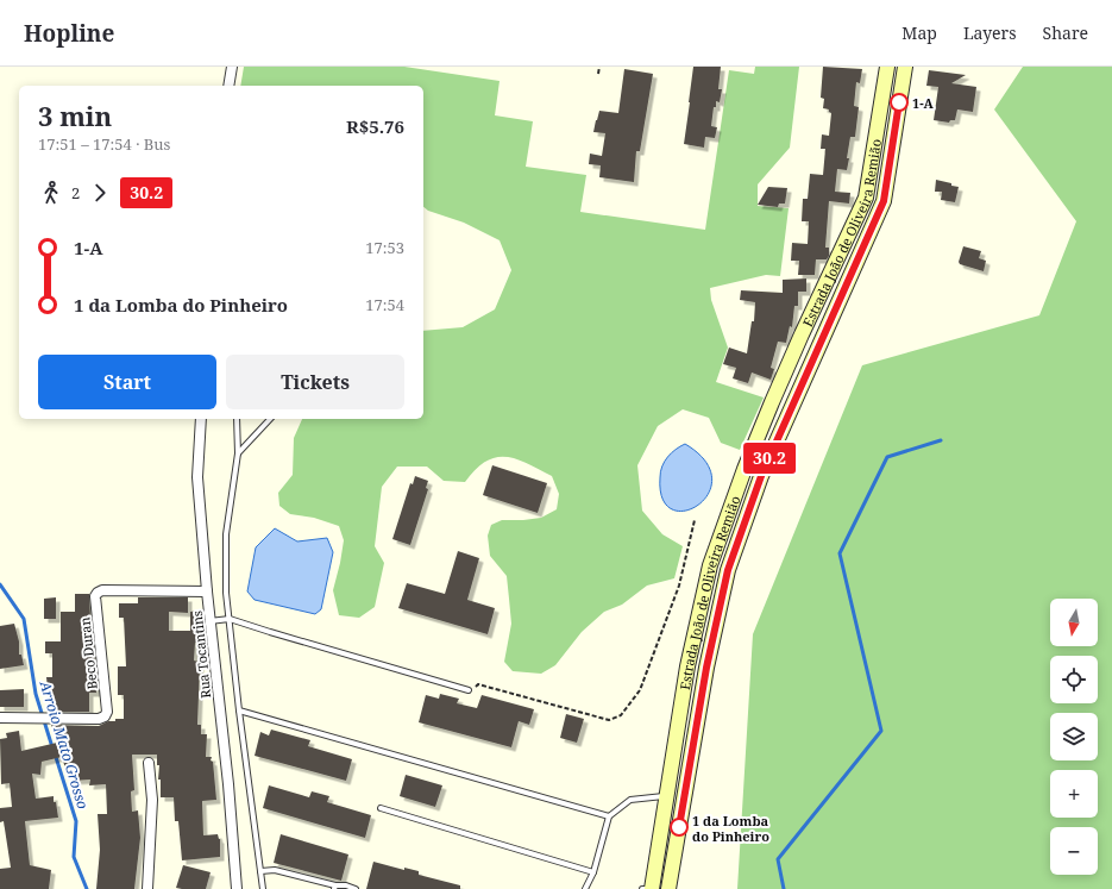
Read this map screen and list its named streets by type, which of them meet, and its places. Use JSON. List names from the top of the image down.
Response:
{
  "streets": {
    "main road": ["Estrada João de Oliveira Remião"],
    "street": ["Beco Duran", "Rua Tocantins"]
  },
  "crossings": [
    ["Beco Duran", "Rua Tocantins"]
  ],
  "water": ["Arroio Mato Grosso"],
  "places": ["1-A", "1 da Lomba do Pinheiro"],
  "lines": ["bus line 30.2"],
  "north": "bottom",
  "page": {
    "header": "Hopline",
    "nav": ["Map", "Layers", "Share"],
    "on_map": "30.2",
    "heading": ["3 min", "17:51 – 17:54 · Bus", "R$5.76"],
    "legs": ["2", "30.2"],
    "list": [
      {
        "name": "1-A",
        "value": "17:53"
      },
      {
        "name": "1 da Lomba do Pinheiro",
        "value": "17:54"
      }
    ],
    "buttons": ["Start", "Tickets"],
    "map_buttons": ["+", "−"]
  }
}
